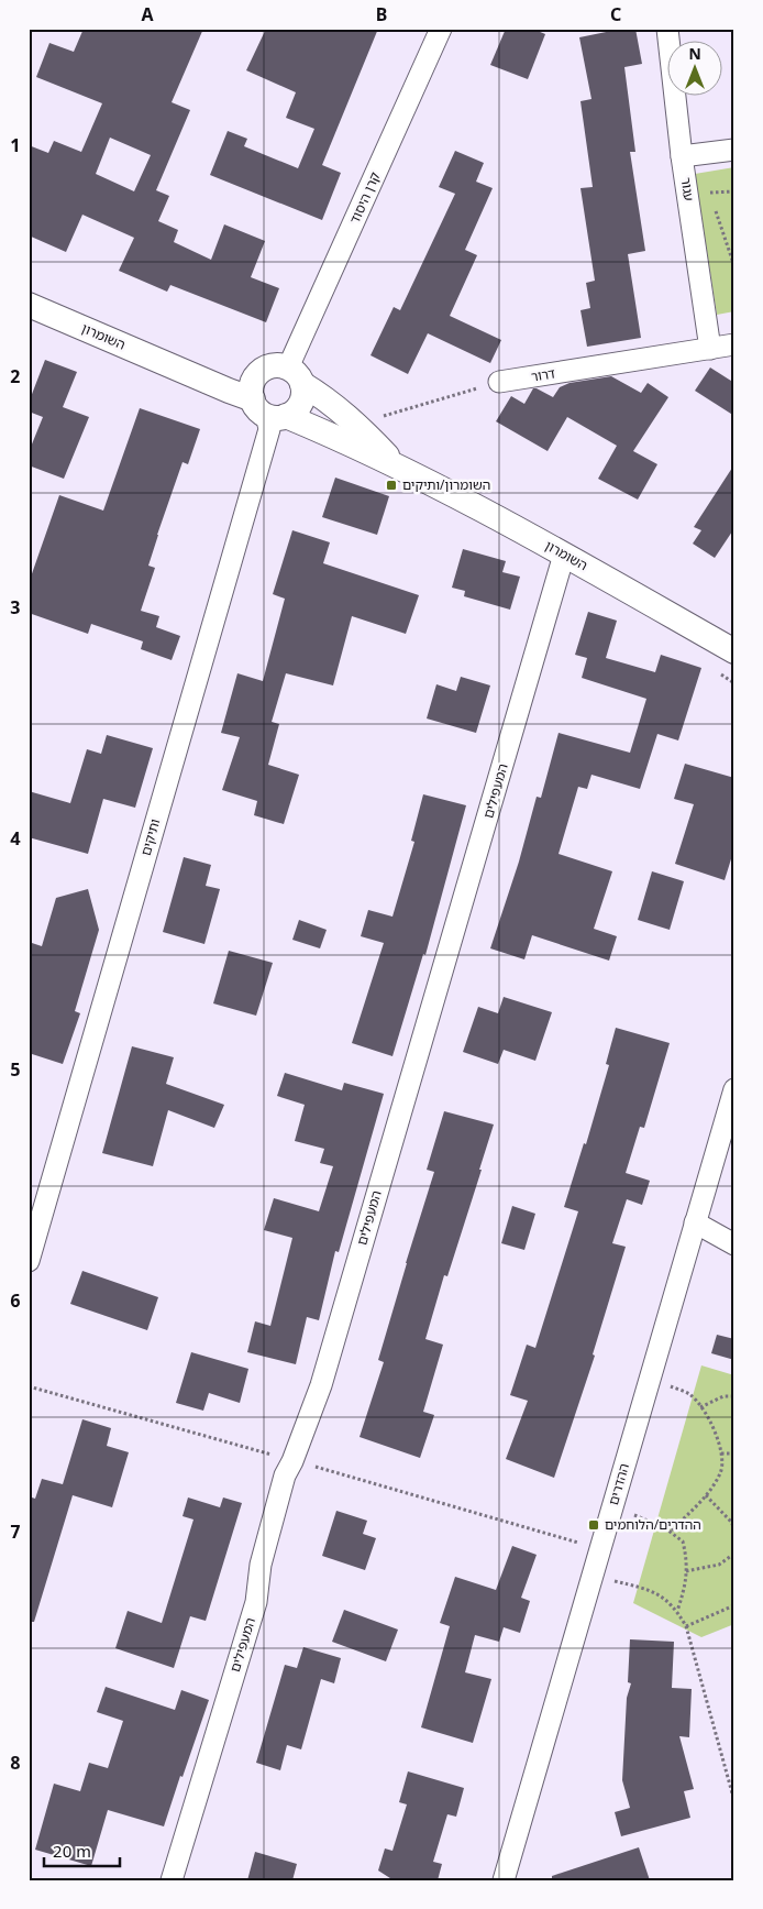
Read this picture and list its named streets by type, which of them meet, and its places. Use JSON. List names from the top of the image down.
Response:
{
  "streets": {
    "street": [
      "עגור",
      "קרן היסוד",
      "השומרון",
      "דרור",
      "המעפילים",
      "ותיקים",
      "ההדרים"
    ]
  },
  "crossings": [
    ["עגור", "דרור"],
    ["קרן היסוד", "השומרון"],
    ["השומרון", "המעפילים"],
    ["השומרון", "ותיקים"]
  ],
  "places": {
    "transit": ["השומרון/ותיקים", "ההדרים/הלוחמים"]
  },
  "scale_bar": "20 m",
  "north": "top",
  "grid": {
    "columns": ["A", "B", "C"],
    "rows": [
      "1",
      "2",
      "3",
      "4",
      "5",
      "6",
      "7",
      "8"
    ]
  }
}
